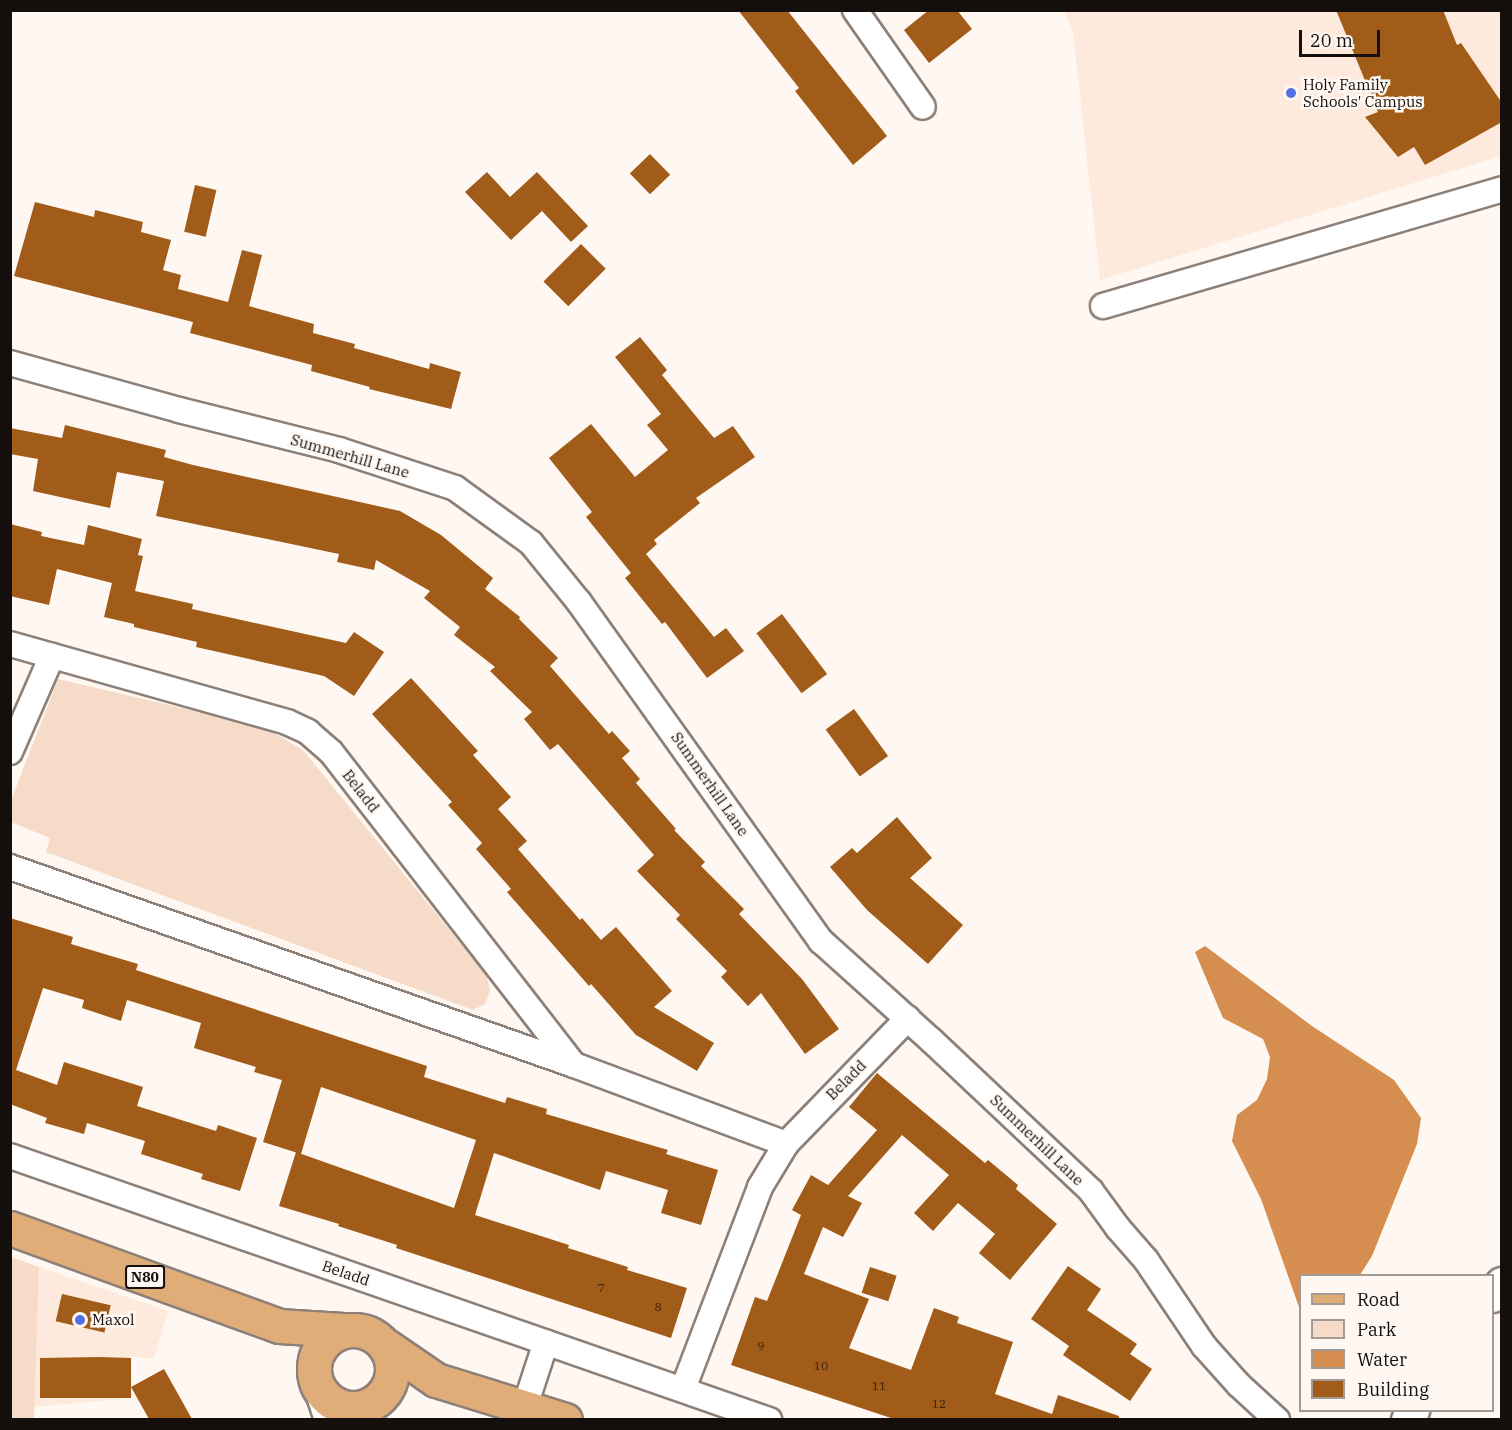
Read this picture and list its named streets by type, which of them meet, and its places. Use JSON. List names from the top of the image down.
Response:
{
  "streets": {
    "main road": ["N80"],
    "street": ["Summerhill Lane", "Beladd"]
  },
  "crossings": [
    ["Summerhill Lane", "Beladd"]
  ],
  "places": ["Holy Family Schools' Campus", "Maxol"],
  "house_numbers": [
    "7",
    "8",
    "9",
    "10",
    "11",
    "12"
  ],
  "legend": [
    "Road",
    "Park",
    "Water",
    "Building"
  ],
  "scale_bar": "20 m"
}
